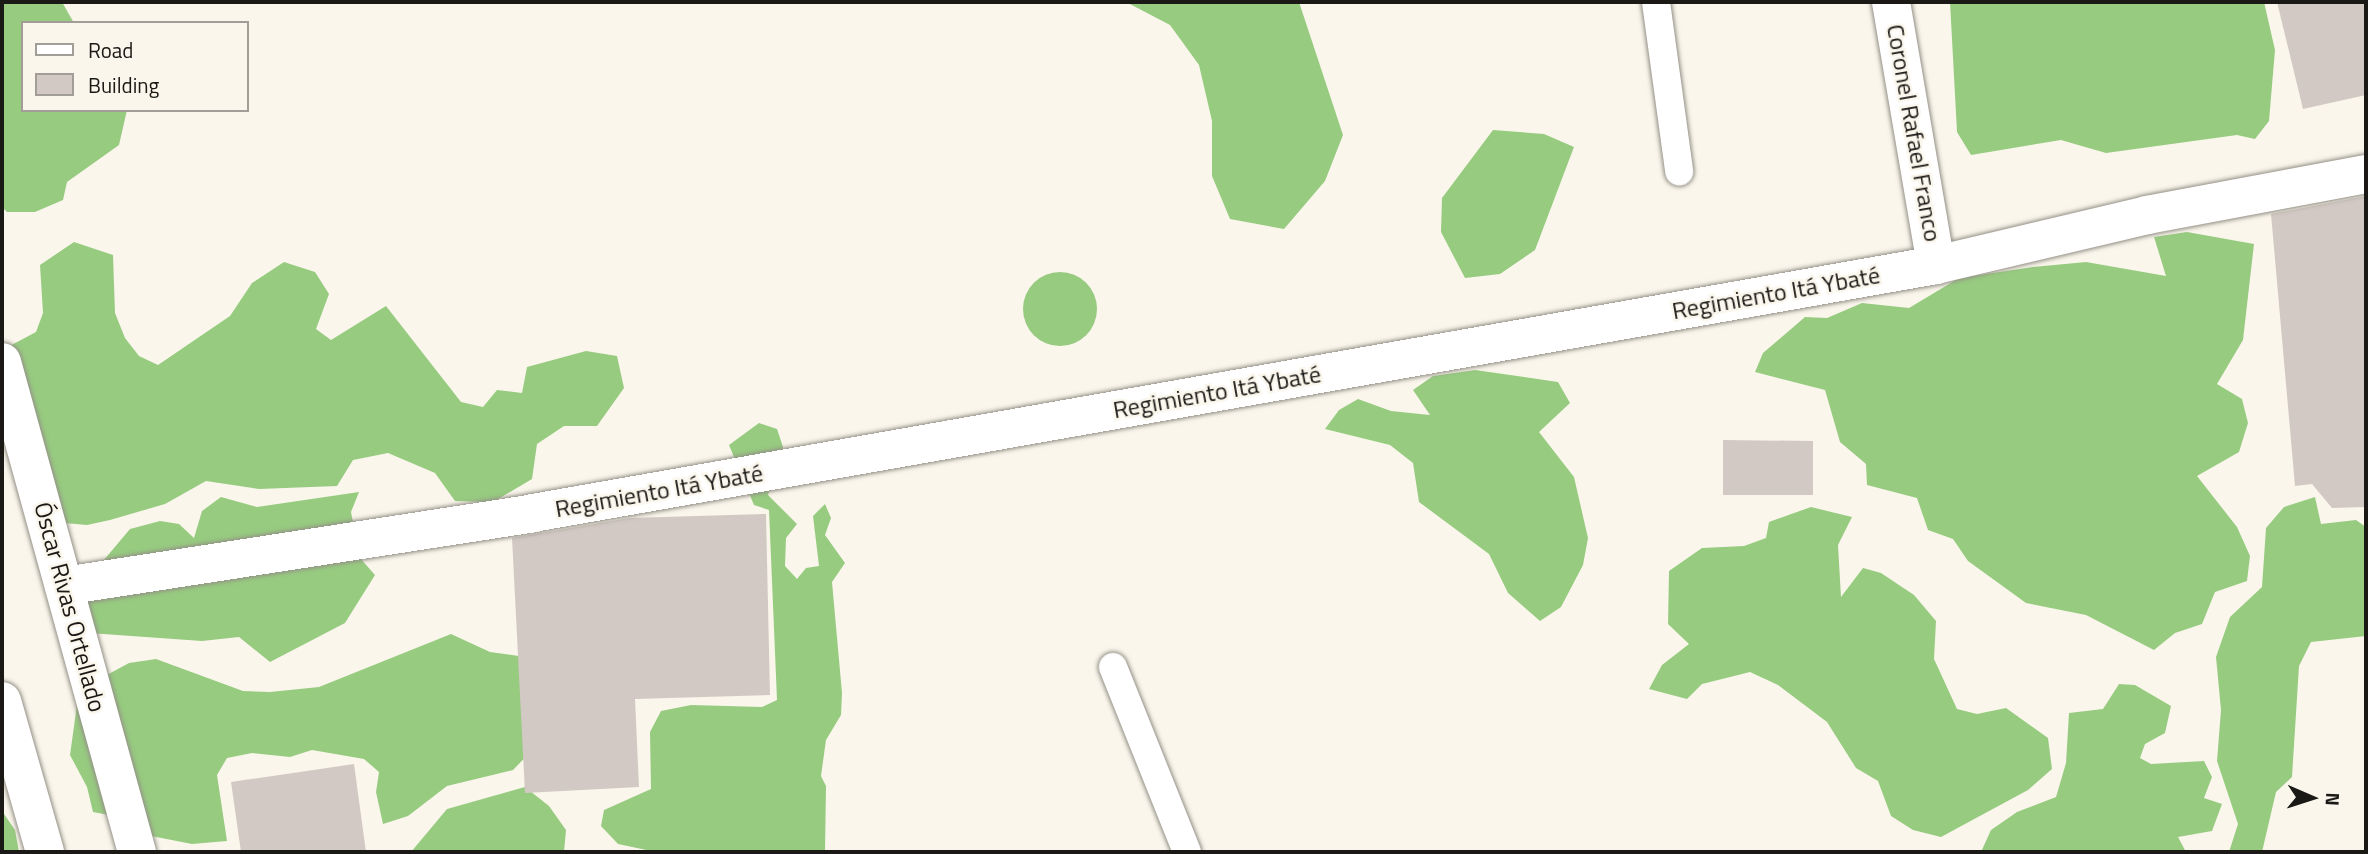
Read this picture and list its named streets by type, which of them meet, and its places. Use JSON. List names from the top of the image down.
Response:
{
  "streets": {
    "street": ["Coronel Rafael Franco", "Regimiento Itá Ybaté", "Óscar Rivas Ortellado"]
  },
  "crossings": [
    ["Coronel Rafael Franco", "Regimiento Itá Ybaté"],
    ["Regimiento Itá Ybaté", "Óscar Rivas Ortellado"]
  ],
  "legend": ["Road", "Building"],
  "north": "right"
}
